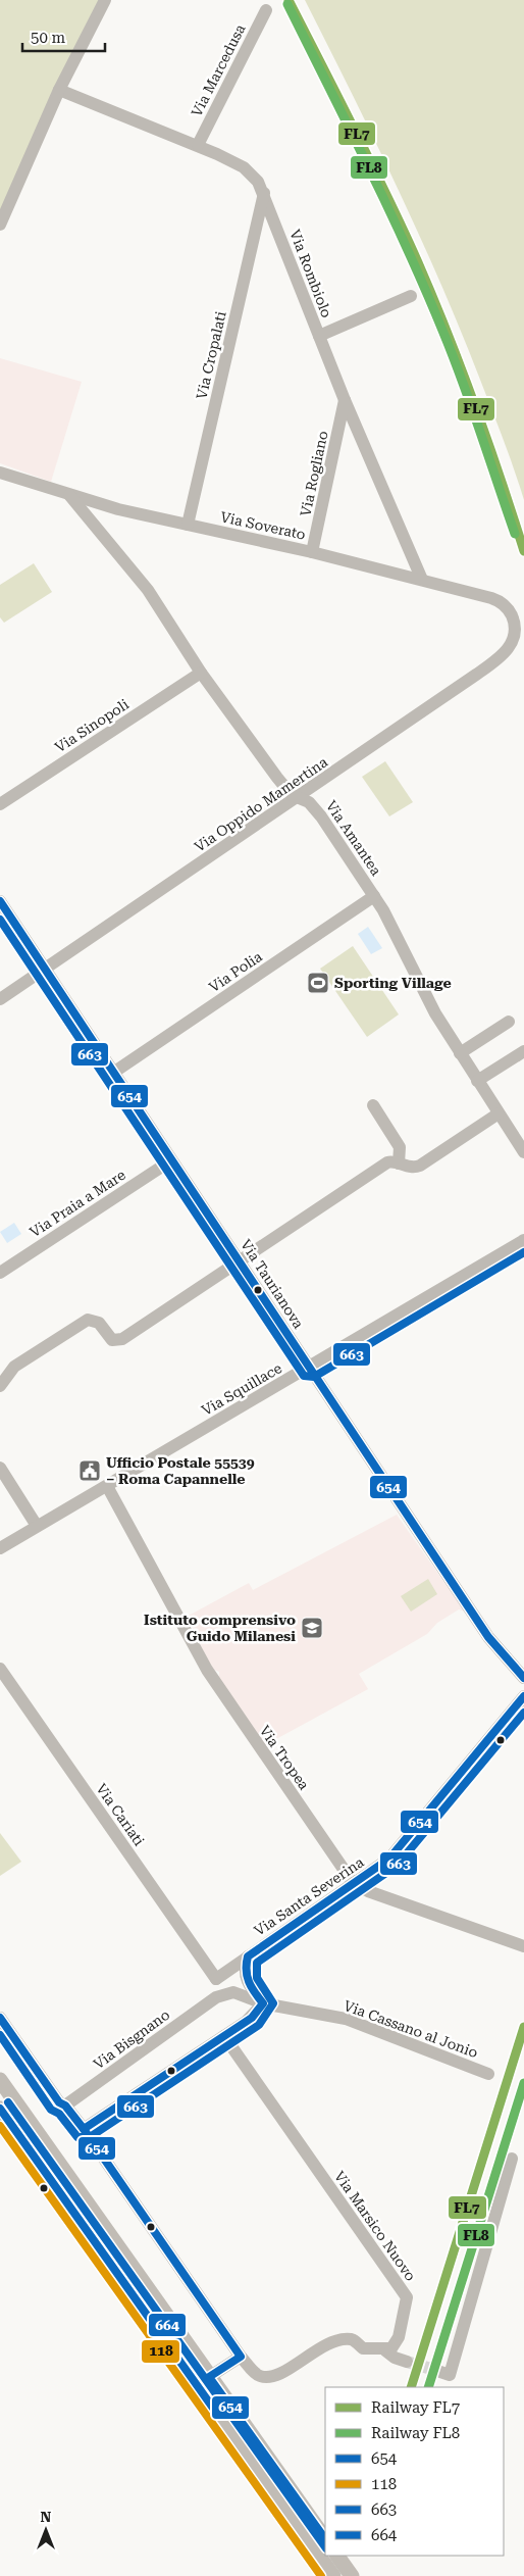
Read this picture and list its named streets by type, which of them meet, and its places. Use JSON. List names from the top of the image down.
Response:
{
  "streets": {
    "street": [
      "Via Marcedusa",
      "Via Rombiolo",
      "Via Cropalati",
      "Via Rogliano",
      "Via Soverato",
      "Via Sinopoli",
      "Via Oppido Mamertina",
      "Via Amantea",
      "Via Polia",
      "Via Praia a Mare",
      "Via Taurianova",
      "Via Squillace",
      "Via Tropea",
      "Via Cariati",
      "Via Santa Severina",
      "Via Cassano al Jonio",
      "Via Bisgnano",
      "Via Marsico Nuovo"
    ]
  },
  "crossings": [
    ["Via Marcedusa", "Via Rombiolo"],
    ["Via Rombiolo", "Via Cropalati"],
    ["Via Rombiolo", "Via Rogliano"],
    ["Via Rombiolo", "Via Soverato"],
    ["Via Cropalati", "Via Soverato"],
    ["Via Rogliano", "Via Soverato"],
    ["Via Soverato", "Via Oppido Mamertina"],
    ["Via Soverato", "Via Amantea"],
    ["Via Sinopoli", "Via Amantea"],
    ["Via Oppido Mamertina", "Via Amantea"],
    ["Via Oppido Mamertina", "Via Taurianova"],
    ["Via Amantea", "Via Polia"],
    ["Via Polia", "Via Taurianova"],
    ["Via Praia a Mare", "Via Taurianova"],
    ["Via Taurianova", "Via Squillace"],
    ["Via Squillace", "Via Tropea"],
    ["Via Tropea", "Via Santa Severina"],
    ["Via Cariati", "Via Santa Severina"],
    ["Via Cassano al Jonio", "Via Bisgnano"]
  ],
  "places": {
    "sports": ["Sporting Village"],
    "public building": ["Ufficio Postale 55539 – Roma Capannelle"],
    "school or university": ["Istituto comprensivo Guido Milanesi"]
  },
  "lines": [
    "rail line FL7",
    "rail line FL8",
    "transit line 654",
    "transit line 663",
    "transit line 664",
    "transit line 118"
  ],
  "legend": [
    "Railway FL7",
    "Railway FL8",
    "654",
    "118",
    "663",
    "664"
  ],
  "scale_bar": "50 m",
  "north": "top"
}
